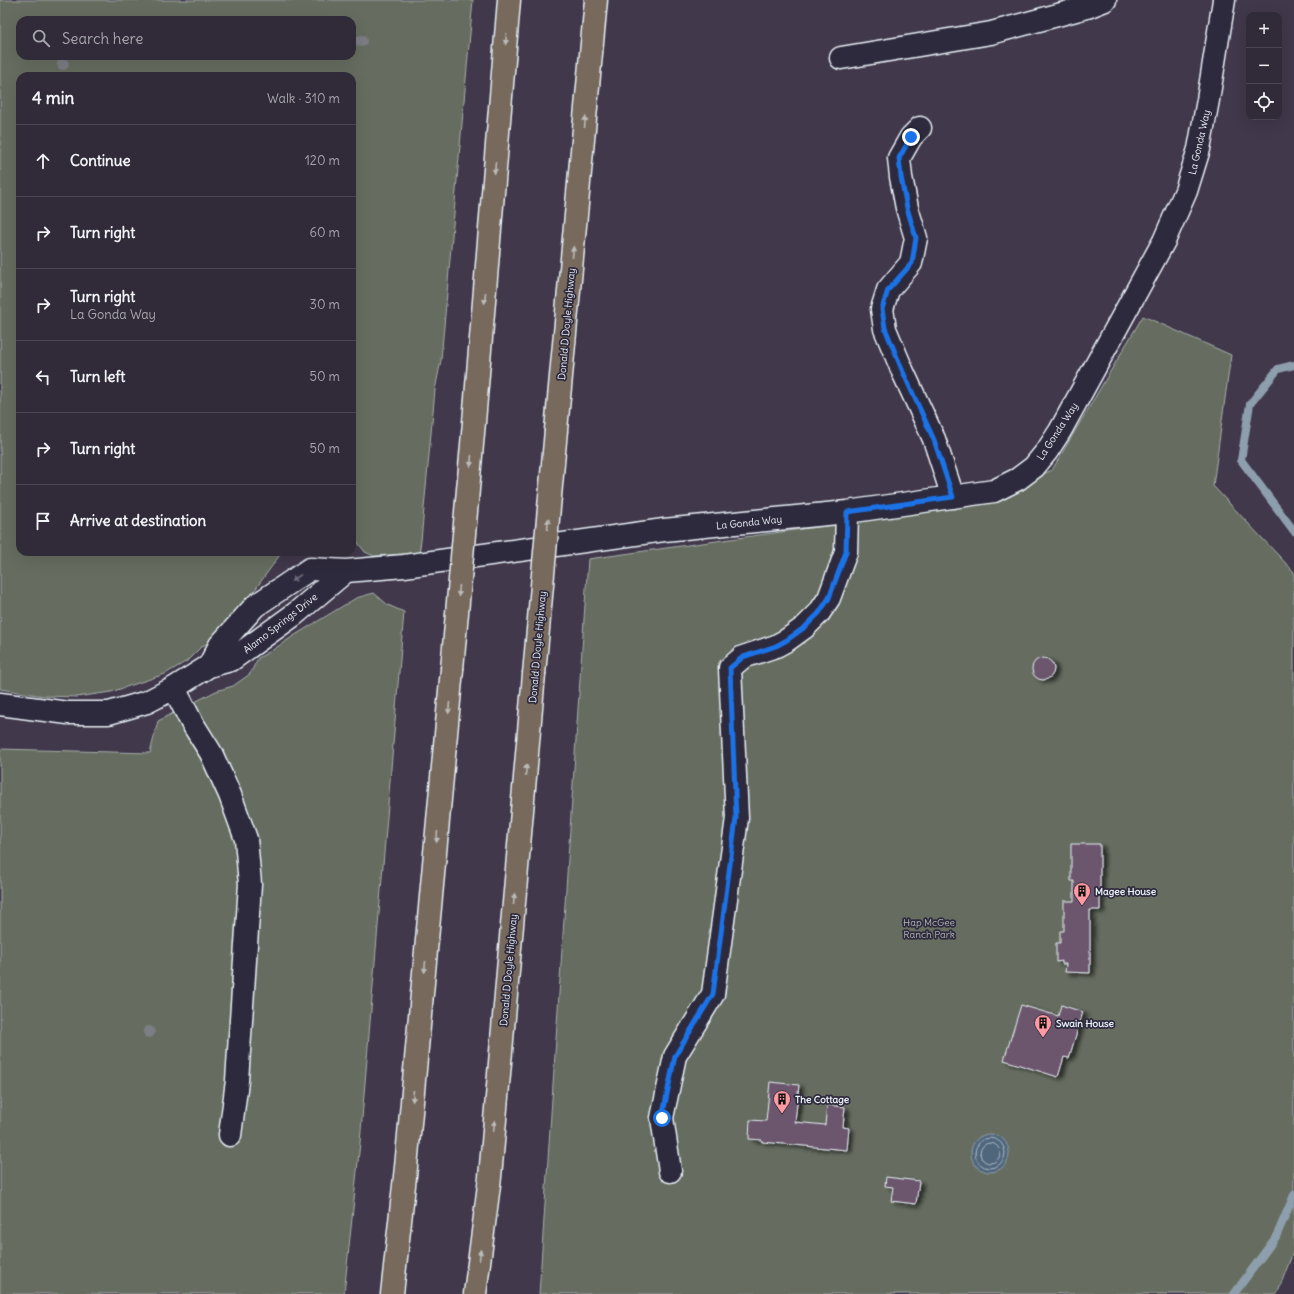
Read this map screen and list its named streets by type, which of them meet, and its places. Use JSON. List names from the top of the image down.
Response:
{
  "streets": {
    "highway": ["Donald D Doyle Highway"],
    "street": ["La Gonda Way", "Alamo Springs Drive"]
  },
  "crossings": [
    ["La Gonda Way", "Alamo Springs Drive"]
  ],
  "parks": ["Hap McGee Ranch Park"],
  "places": {
    "building": ["Magee House", "Swain House", "The Cottage"]
  },
  "page": {
    "map_buttons": ["+", "−"],
    "search": "Search here",
    "heading": ["4 min", "Walk · 310 m"],
    "list": [
      ["Continue", "120 m"],
      ["Turn right", "60 m"],
      ["Turn right", "La Gonda Way", "30 m"],
      ["Turn left", "50 m"],
      ["Turn right", "50 m"],
      "Arrive at destination"
    ]
  }
}
